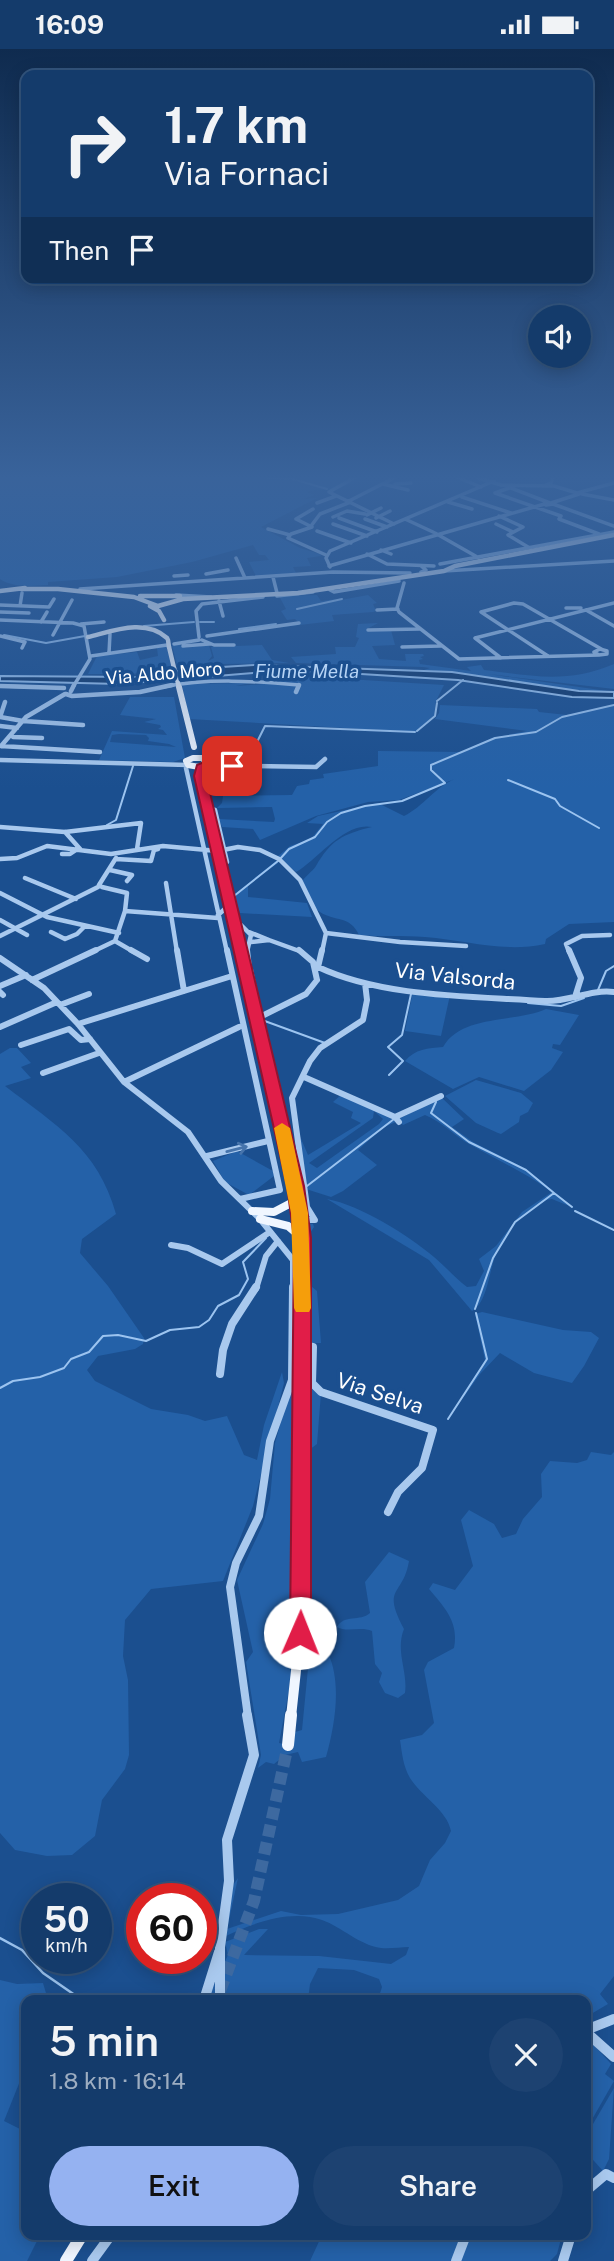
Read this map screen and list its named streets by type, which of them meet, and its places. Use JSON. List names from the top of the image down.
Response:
{
  "streets": {
    "street": ["Via Aldo Moro", "Via Valsorda", "Via Selva"]
  },
  "water": ["Fiume Mella"],
  "page": {
    "status": "16:09",
    "turn": ["1.7 km", "Via Fornaci"],
    "then": "Then",
    "speed": "50 km/h",
    "limit": "60",
    "heading": ["5 min", "1.8 km · 16:14"],
    "buttons": ["Exit", "Share"]
  }
}
